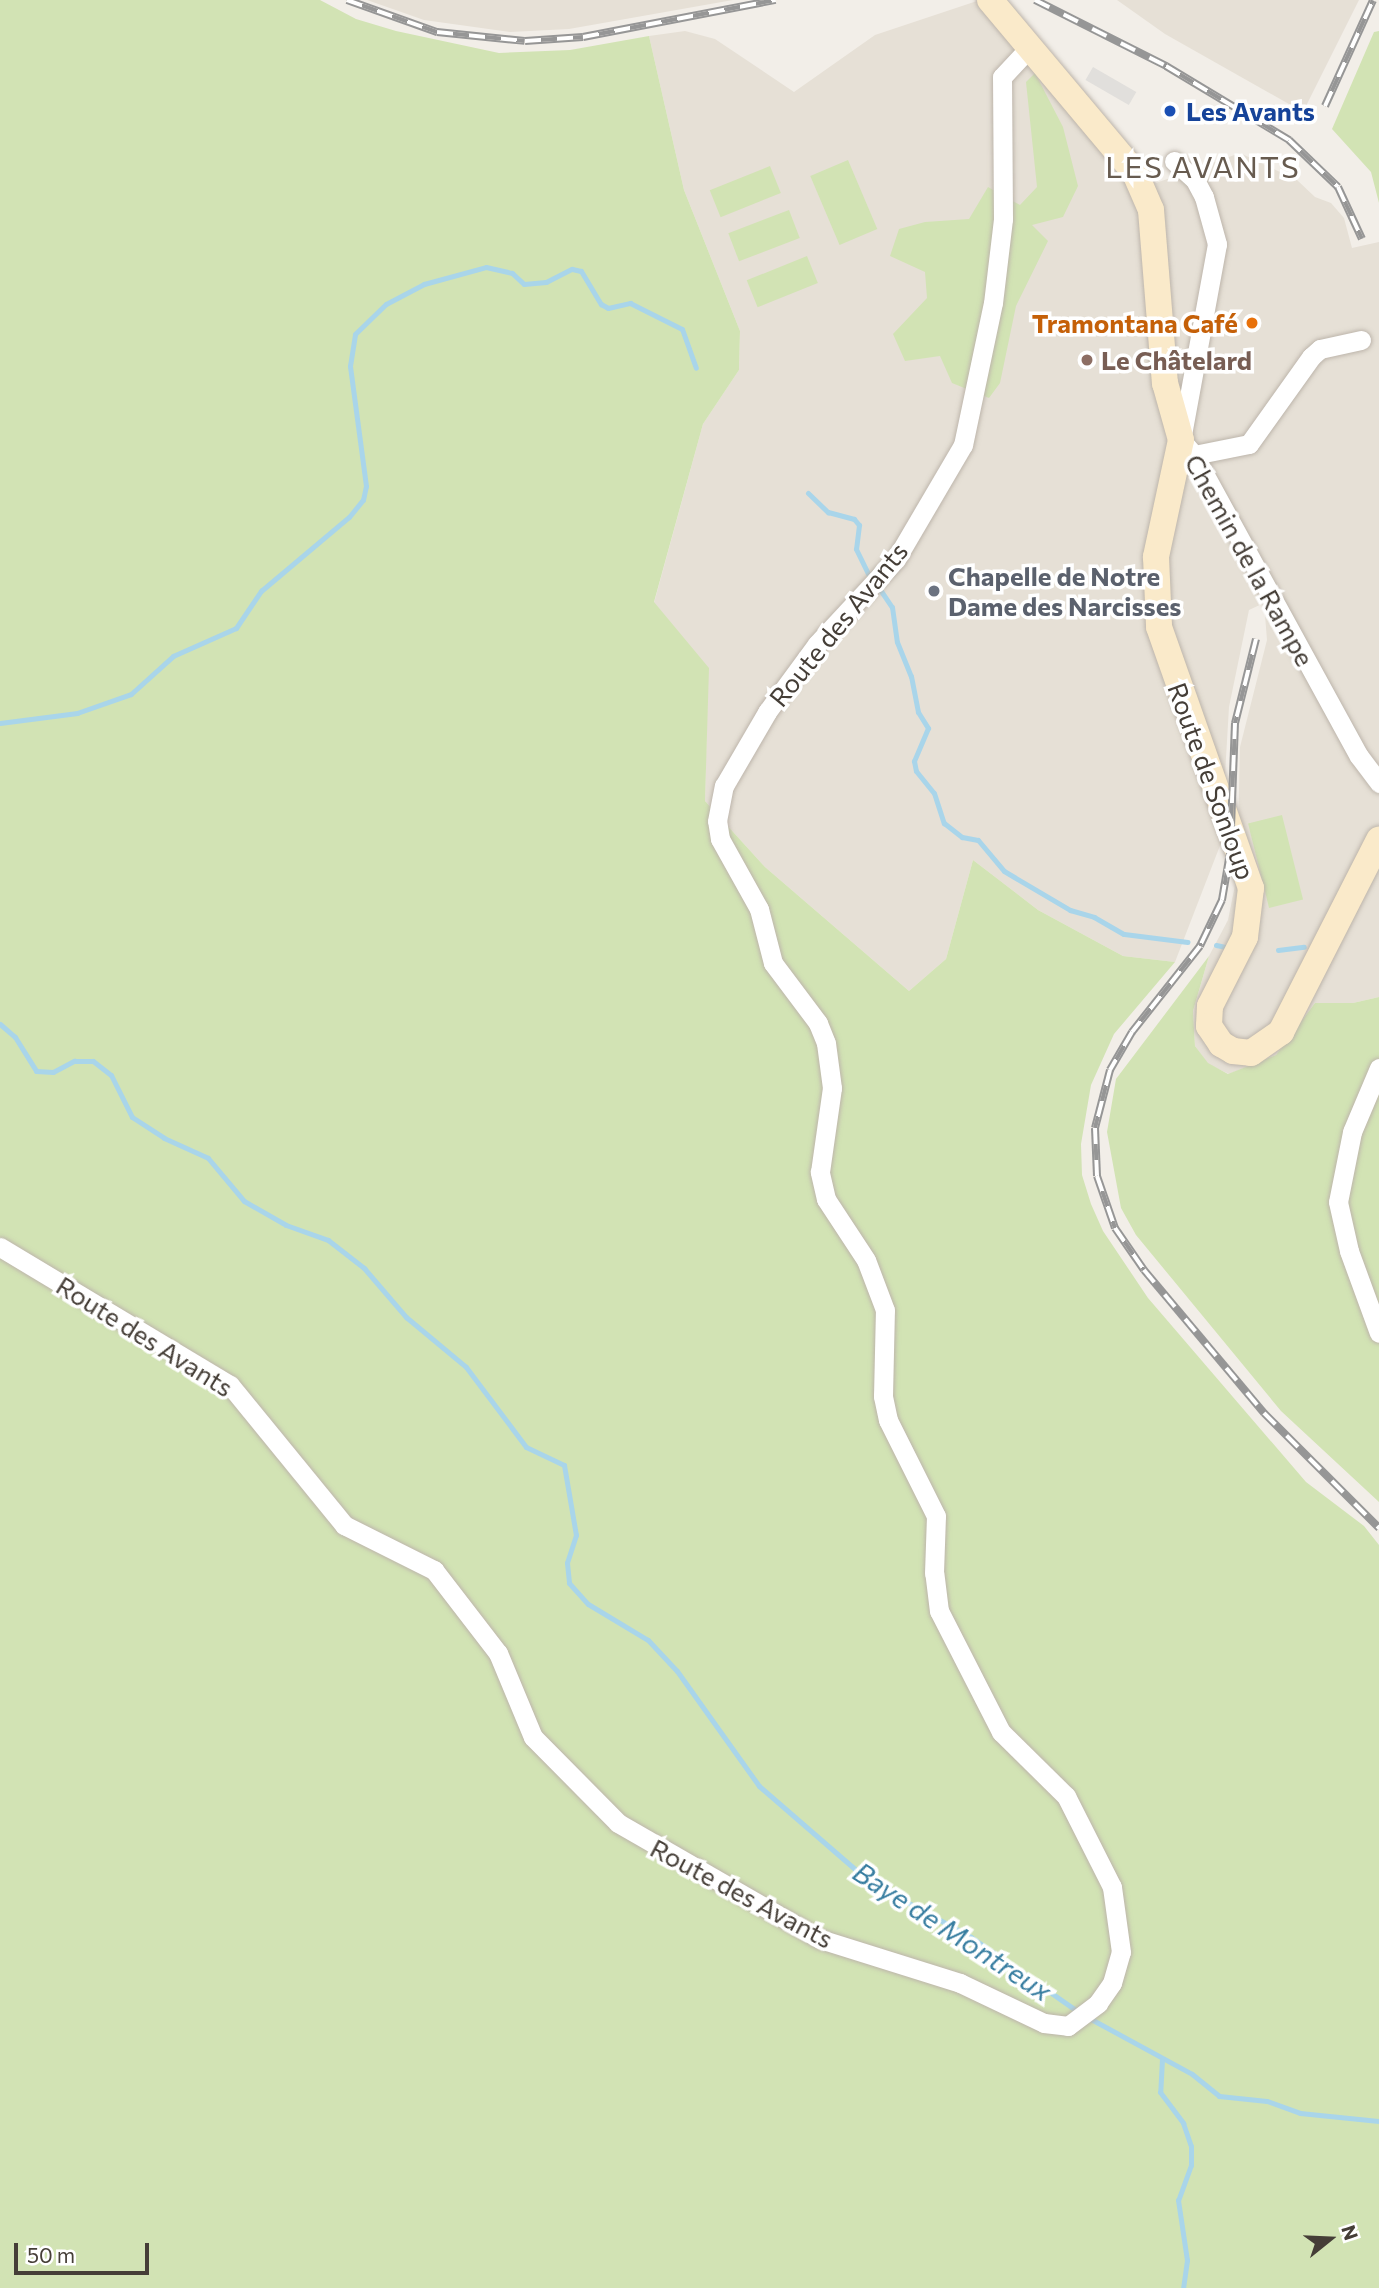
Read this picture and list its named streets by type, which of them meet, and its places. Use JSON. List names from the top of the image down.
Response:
{
  "streets": {
    "street": ["Chemin de la Rampe", "Route des Avants", "Route de Sonloup"]
  },
  "crossings": [
    ["Chemin de la Rampe", "Route de Sonloup"]
  ],
  "districts": ["LES AVANTS"],
  "water": ["Baye de Montreux"],
  "places": [
    "Les Avants",
    "Tramontana Café",
    "Le Châtelard",
    "Chapelle de Notre Dame des Narcisses"
  ],
  "scale_bar": "50 m",
  "north": "right"
}
